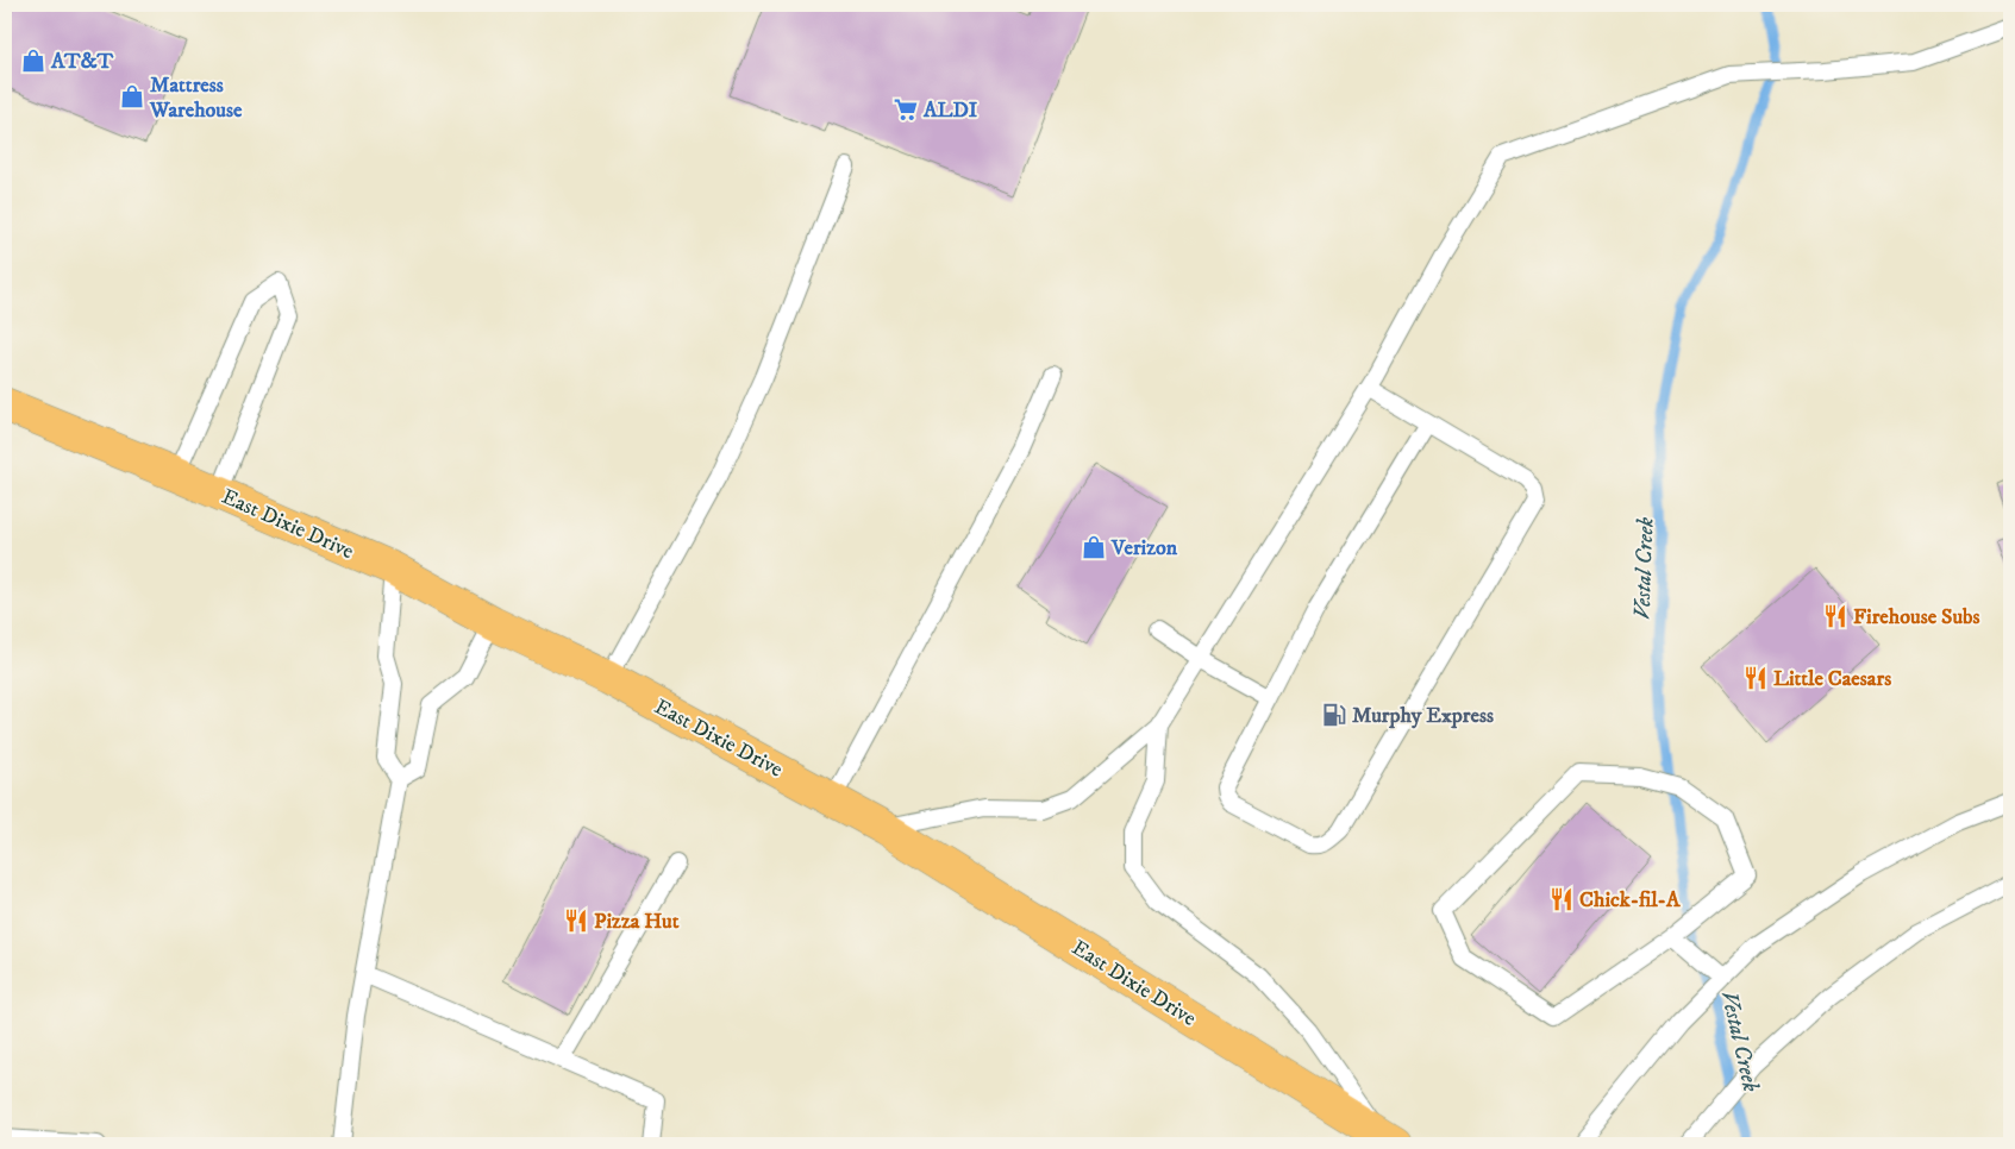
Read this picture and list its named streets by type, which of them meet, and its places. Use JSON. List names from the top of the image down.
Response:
{
  "streets": {
    "main road": ["East Dixie Drive"]
  },
  "water": ["Vestal Creek"],
  "places": {
    "shop": ["AT&T", "Mattress Warehouse", "Verizon"],
    "supermarket": ["ALDI"],
    "restaurant": [
      "Firehouse Subs",
      "Little Caesars",
      "Chick-fil-A",
      "Pizza Hut"
    ],
    "fuel station": ["Murphy Express"]
  }
}
